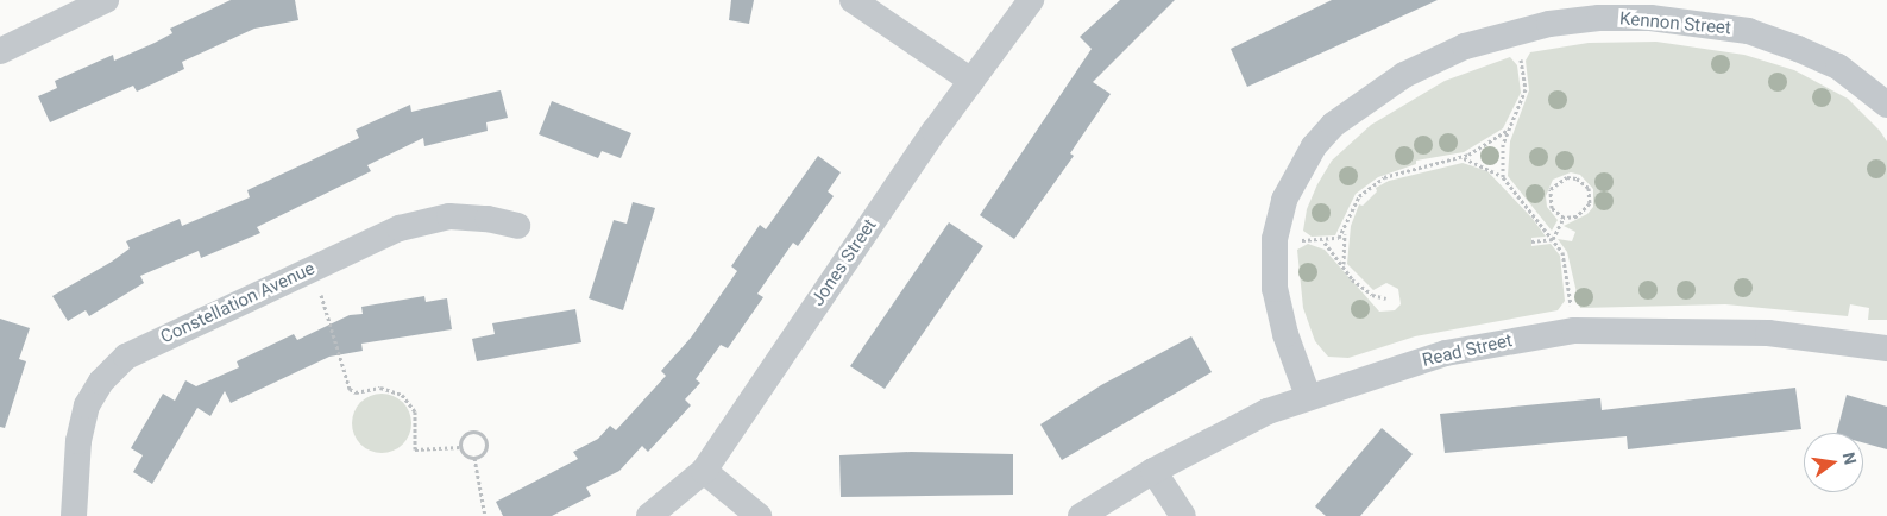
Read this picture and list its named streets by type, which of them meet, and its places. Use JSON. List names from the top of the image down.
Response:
{
  "streets": {
    "street": [
      "Kennon Street",
      "Jones Street",
      "Constellation Avenue",
      "Read Street"
    ]
  },
  "crossings": [
    ["Kennon Street", "Read Street"]
  ],
  "north": "right"
}
